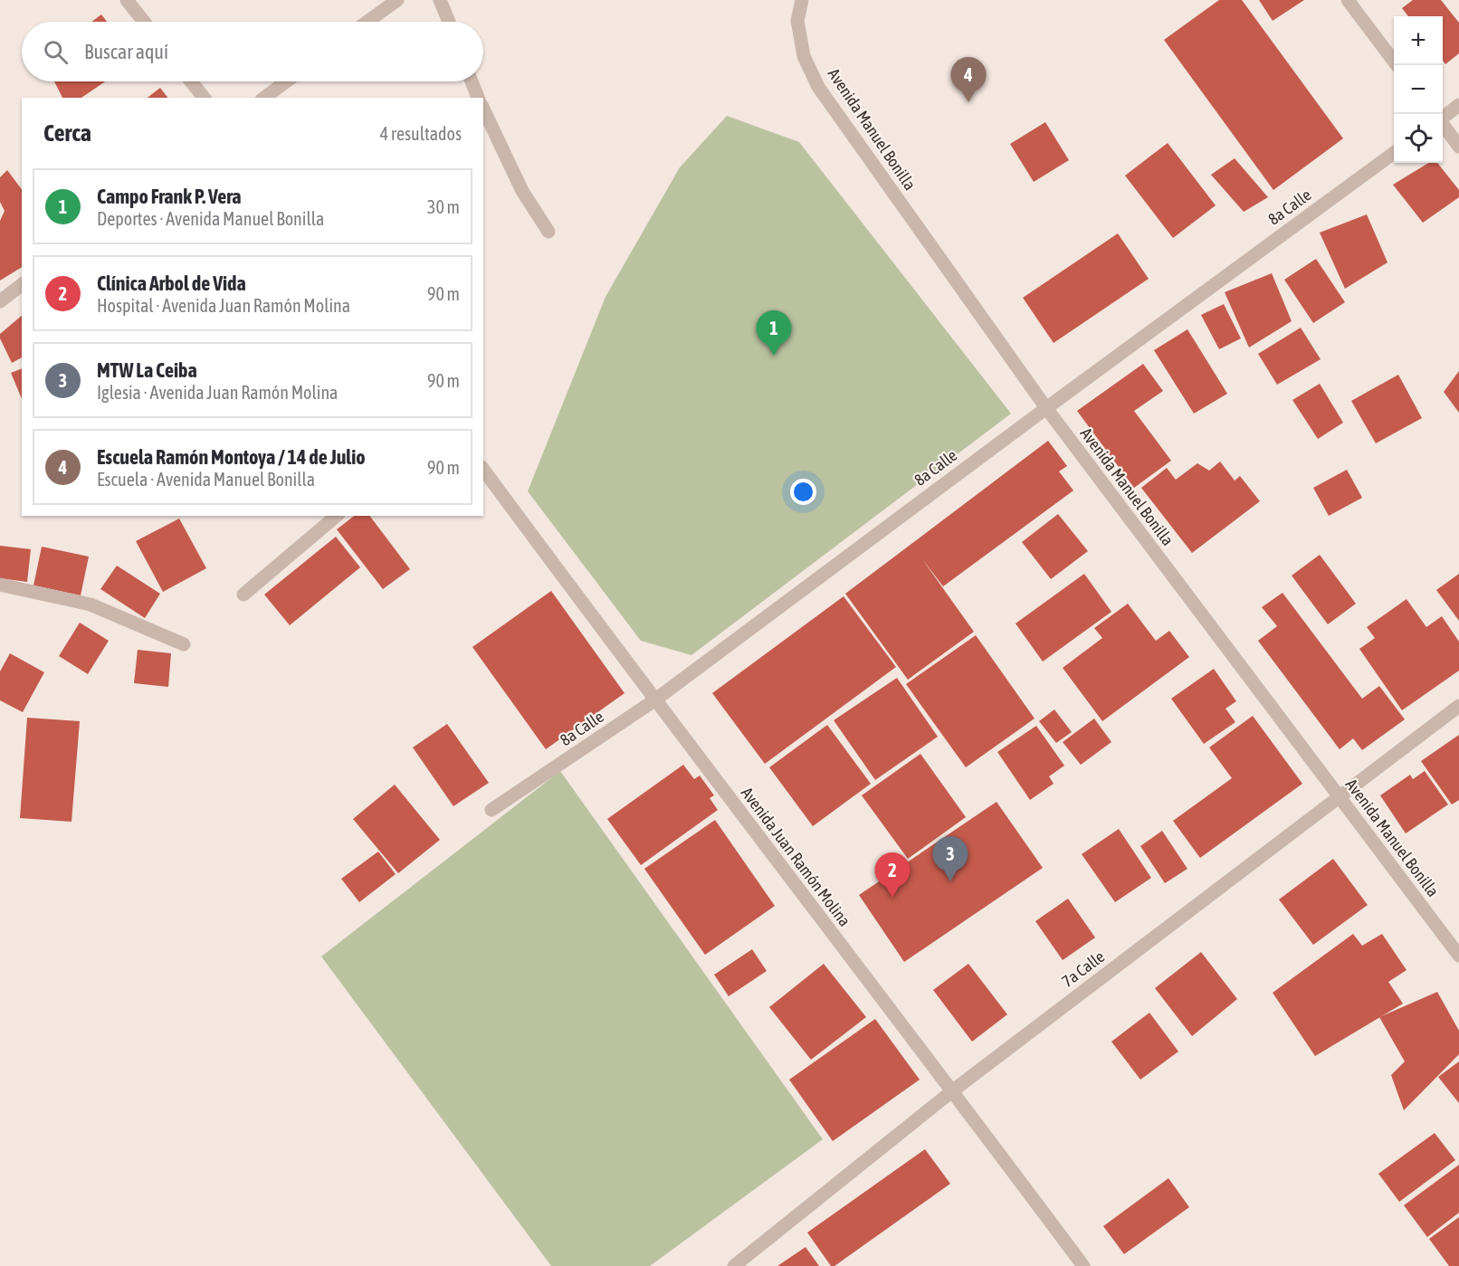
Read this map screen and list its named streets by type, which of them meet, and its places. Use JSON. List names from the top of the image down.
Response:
{
  "streets": {
    "street": [
      "Avenida Manuel Bonilla",
      "8a Calle",
      "Avenida Juan Ramón Molina",
      "7a Calle"
    ]
  },
  "crossings": [
    ["Avenida Manuel Bonilla", "8a Calle"],
    ["Avenida Manuel Bonilla", "7a Calle"],
    ["8a Calle", "Avenida Juan Ramón Molina"],
    ["Avenida Juan Ramón Molina", "7a Calle"]
  ],
  "page": {
    "map_buttons": ["+", "−"],
    "search": "Buscar aquí",
    "pins": [
      "4",
      "1",
      "3",
      "2"
    ],
    "heading": ["Cerca", "4 resultados"],
    "list": [
      {
        "mark": "1",
        "name": "Campo Frank P. Vera",
        "note": "Deportes · Avenida Manuel Bonilla",
        "value": "30 m"
      },
      {
        "mark": "2",
        "name": "Clínica Arbol de Vida",
        "note": "Hospital · Avenida Juan Ramón Molina",
        "value": "90 m"
      },
      {
        "mark": "3",
        "name": "MTW La Ceiba",
        "note": "Iglesia · Avenida Juan Ramón Molina",
        "value": "90 m"
      },
      {
        "mark": "4",
        "name": "Escuela Ramón Montoya / 14 de Julio",
        "note": "Escuela · Avenida Manuel Bonilla",
        "value": "90 m"
      }
    ]
  }
}
